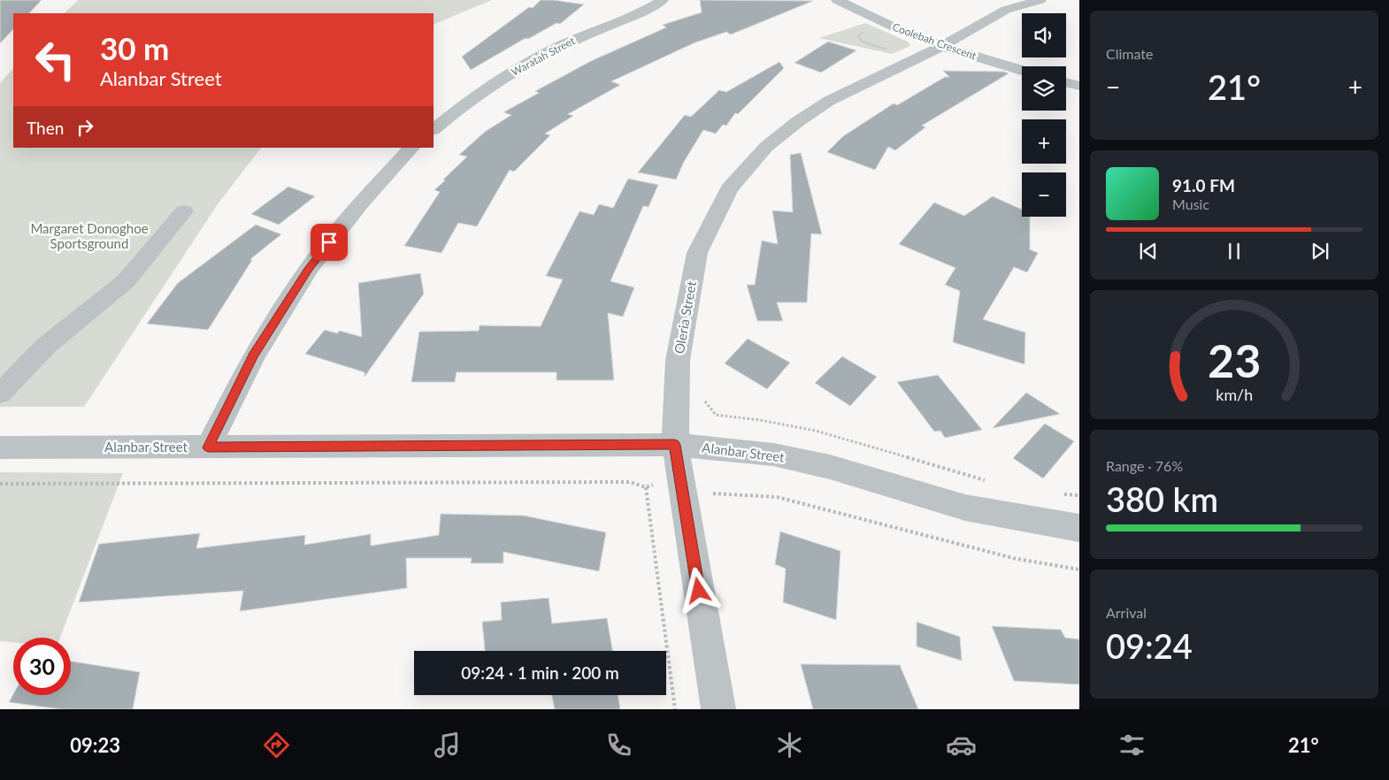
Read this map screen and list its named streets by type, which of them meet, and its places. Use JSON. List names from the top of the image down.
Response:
{
  "streets": {
    "street": [
      "Coolebah Crescent",
      "Waratah Street",
      "Oleria Street",
      "Alanbar Street"
    ]
  },
  "crossings": [
    ["Coolebah Crescent", "Oleria Street"],
    ["Oleria Street", "Alanbar Street"]
  ],
  "parks": ["Margaret Donoghoe Sportsground"],
  "page": {
    "tile": [
      "Climate",
      ["Range · 76%", "380 km"],
      ["Arrival", "09:24"]
    ],
    "map_buttons": ["+", "−"],
    "turn": ["30 m", "Alanbar Street"],
    "heat": ["−", "21°", "+"],
    "then": "Then",
    "song": ["91.0 FM", "Music"],
    "limit": "30",
    "trip": "09:24 · 1 min · 200 m",
    "tabs": ["09:23", "21°"],
    "gauge": ["23", "km/h"]
  }
}
